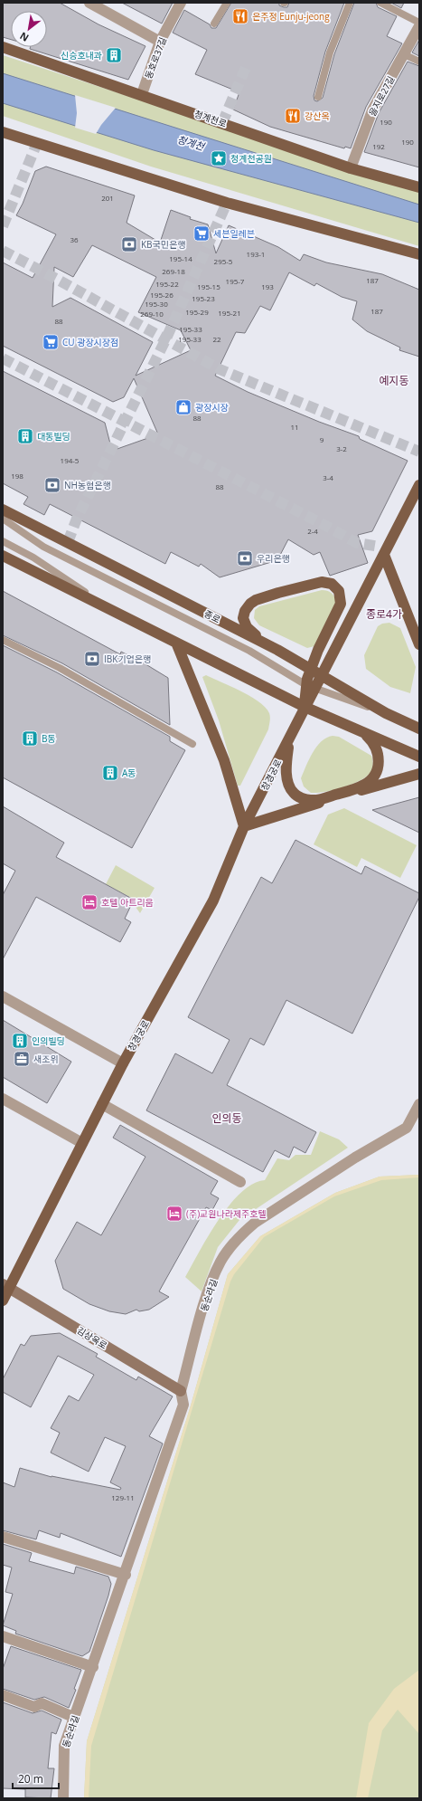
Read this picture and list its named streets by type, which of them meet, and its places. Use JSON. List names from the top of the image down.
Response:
{
  "streets": {
    "main road": ["청계천로", "종로", "창경궁로"],
    "street": [
      "동호로37길",
      "을지로27길",
      "동순라길",
      "김상옥로"
    ]
  },
  "crossings": [
    ["동호로37길", "청계천로"],
    ["을지로27길", "청계천로"],
    ["종로", "창경궁로"],
    ["창경궁로", "김상옥로"],
    ["동순라길", "김상옥로"]
  ],
  "districts": ["예지동", "종로4가", "인의동"],
  "water": ["청계천"],
  "places": {
    "restaurant": ["은주정 Eunju-jeong", "강산옥"],
    "building": [
      "신승호내과",
      "대동빌딩",
      "B동",
      "A동",
      "인의빌딩"
    ],
    "place": ["청계천공원"],
    "supermarket": ["세븐일레븐", "CU 광장시장점"],
    "bank": [
      "KB국민은행",
      "NH농협은행",
      "우리은행",
      "IBK기업은행"
    ],
    "shop": ["광장시장"],
    "hotel": ["호텔 아트리움", "(주)교원나라제주호텔"],
    "office": ["새조위"]
  },
  "house_numbers": [
    "190",
    "190",
    "192",
    "201",
    "36",
    "193-1",
    "195-14",
    "295-5",
    "269-18",
    "187",
    "195-7",
    "195-22",
    "195-15",
    "193",
    "195-26",
    "195-23",
    "195-30",
    "187",
    "195-29",
    "195-21",
    "269-10",
    "88",
    "195-33",
    "195-33",
    "22",
    "88",
    "11",
    "9",
    "3-2",
    "194-5",
    "198",
    "3-4",
    "88",
    "2-4",
    "129-11"
  ],
  "scale_bar": "20 m",
  "north": "bottom left"
}
